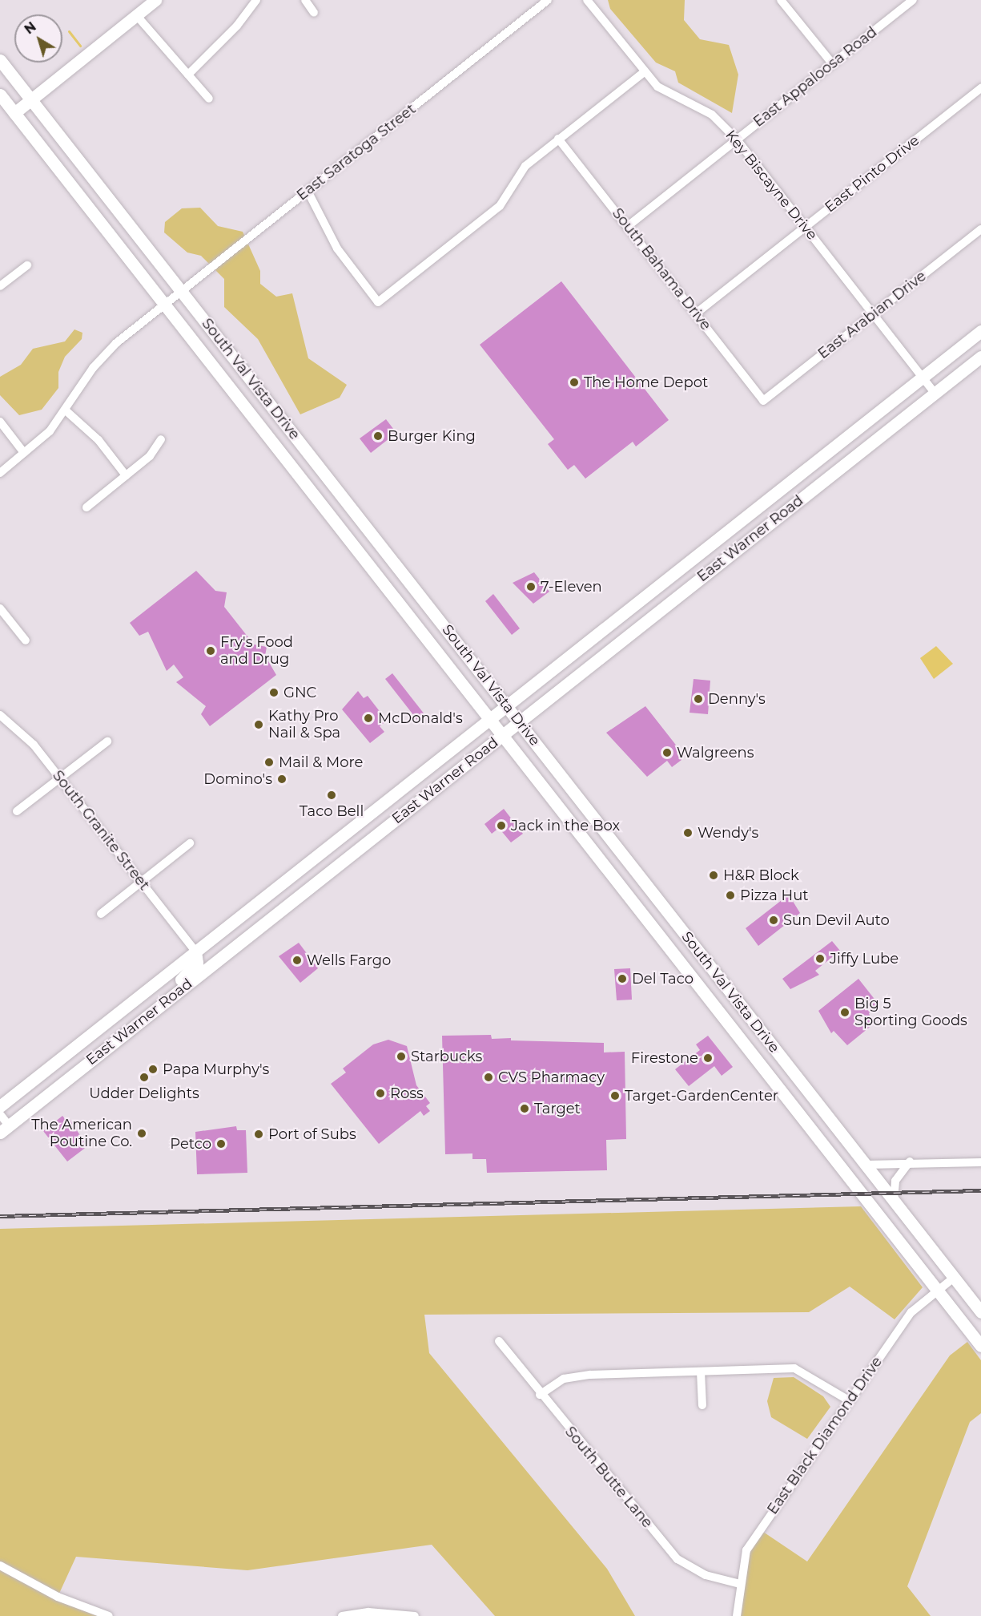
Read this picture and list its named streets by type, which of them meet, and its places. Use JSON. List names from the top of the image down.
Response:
{
  "streets": {
    "main road": ["South Val Vista Drive", "East Warner Road"],
    "street": [
      "East Appaloosa Road",
      "East Saratoga Street",
      "East Pinto Drive",
      "Key Biscayne Drive",
      "South Bahama Drive",
      "East Arabian Drive",
      "South Granite Street",
      "East Black Diamond Drive",
      "South Butte Lane"
    ]
  },
  "crossings": [
    ["East Appaloosa Road", "Key Biscayne Drive"],
    ["East Appaloosa Road", "South Bahama Drive"],
    ["East Saratoga Street", "South Val Vista Drive"],
    ["East Pinto Drive", "Key Biscayne Drive"],
    ["East Pinto Drive", "South Bahama Drive"],
    ["Key Biscayne Drive", "East Arabian Drive"],
    ["Key Biscayne Drive", "East Warner Road"],
    ["South Bahama Drive", "East Arabian Drive"],
    ["South Val Vista Drive", "East Warner Road"],
    ["South Val Vista Drive", "East Black Diamond Drive"],
    ["East Warner Road", "South Granite Street"],
    ["East Black Diamond Drive", "South Butte Lane"]
  ],
  "places": [
    "The Home Depot",
    "Burger King",
    "7-Eleven",
    "Fry's Food and Drug",
    "GNC",
    "Denny's",
    "McDonald's",
    "Kathy Pro Nail & Spa",
    "Walgreens",
    "Mail & More",
    "Domino's",
    "Taco Bell",
    "Jack in the Box",
    "Wendy's",
    "H&R Block",
    "Pizza Hut",
    "Sun Devil Auto",
    "Jiffy Lube",
    "Wells Fargo",
    "Del Taco",
    "Big 5 Sporting Goods",
    "Starbucks",
    "Firestone",
    "Papa Murphy's",
    "Udder Delights",
    "CVS Pharmacy",
    "Ross",
    "Target-GardenCenter",
    "Target",
    "The American Poutine Co.",
    "Port of Subs",
    "Petco"
  ],
  "north": "top left"
}
